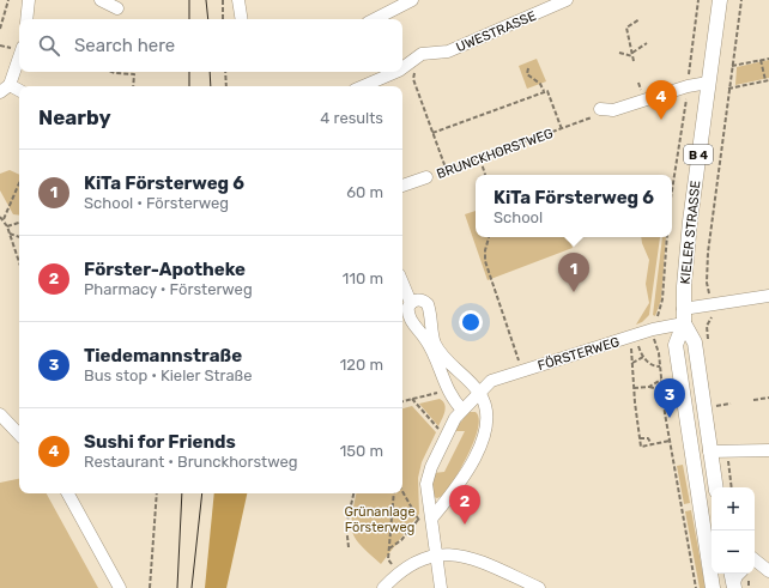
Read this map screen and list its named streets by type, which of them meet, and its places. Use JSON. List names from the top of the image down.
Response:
{
  "streets": {
    "main road": ["B 4", "KIELER STRASSE"],
    "street": ["UWESTRASSE", "BRUNCKHORSTWEG", "FÖRSTERWEG"]
  },
  "crossings": [
    ["KIELER STRASSE", "FÖRSTERWEG"]
  ],
  "parks": ["Grünanlage Försterweg"],
  "page": {
    "search": "Search here",
    "pins": [
      "4",
      "1",
      "3",
      "2"
    ],
    "heading": ["Nearby", "4 results"],
    "list": [
      {
        "mark": "1",
        "name": "KiTa Försterweg 6",
        "note": "School · Försterweg",
        "value": "60 m"
      },
      {
        "mark": "2",
        "name": "Förster-Apotheke",
        "note": "Pharmacy · Försterweg",
        "value": "110 m"
      },
      {
        "mark": "3",
        "name": "Tiedemannstraße",
        "note": "Bus stop · Kieler Straße",
        "value": "120 m"
      },
      {
        "mark": "4",
        "name": "Sushi for Friends",
        "note": "Restaurant · Brunckhorstweg",
        "value": "150 m"
      }
    ],
    "popup": ["KiTa Försterweg 6", "School"],
    "map_buttons": ["+", "−"]
  }
}
